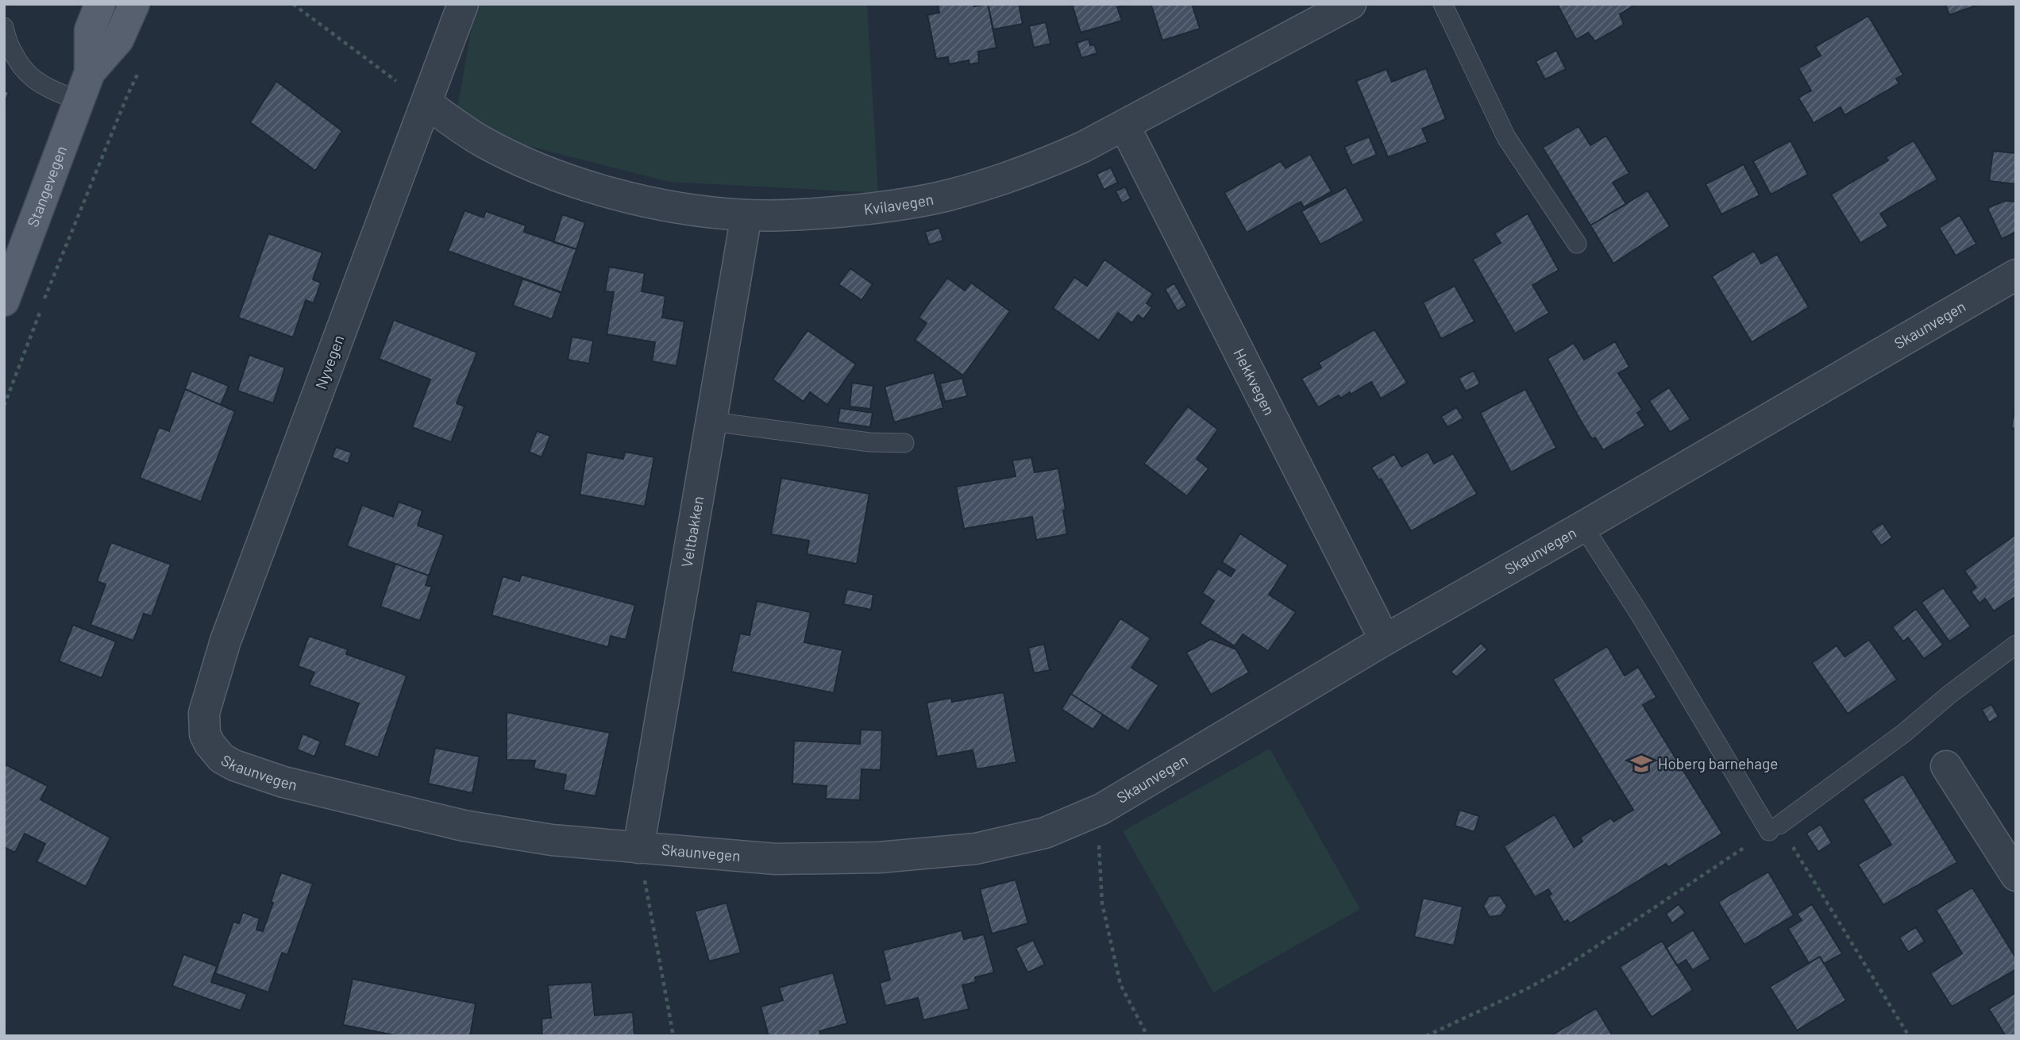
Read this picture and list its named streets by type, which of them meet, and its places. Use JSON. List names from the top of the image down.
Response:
{
  "streets": {
    "main road": ["Stangevegen"],
    "street": [
      "Kvilavegen",
      "Skaunvegen",
      "Nyvegen",
      "Hekkvegen",
      "Veltbakken"
    ]
  },
  "crossings": [
    ["Kvilavegen", "Nyvegen"],
    ["Kvilavegen", "Hekkvegen"],
    ["Kvilavegen", "Veltbakken"],
    ["Skaunvegen", "Nyvegen"],
    ["Skaunvegen", "Hekkvegen"],
    ["Skaunvegen", "Veltbakken"]
  ],
  "places": {
    "school or university": ["Hoberg barnehage"]
  }
}
